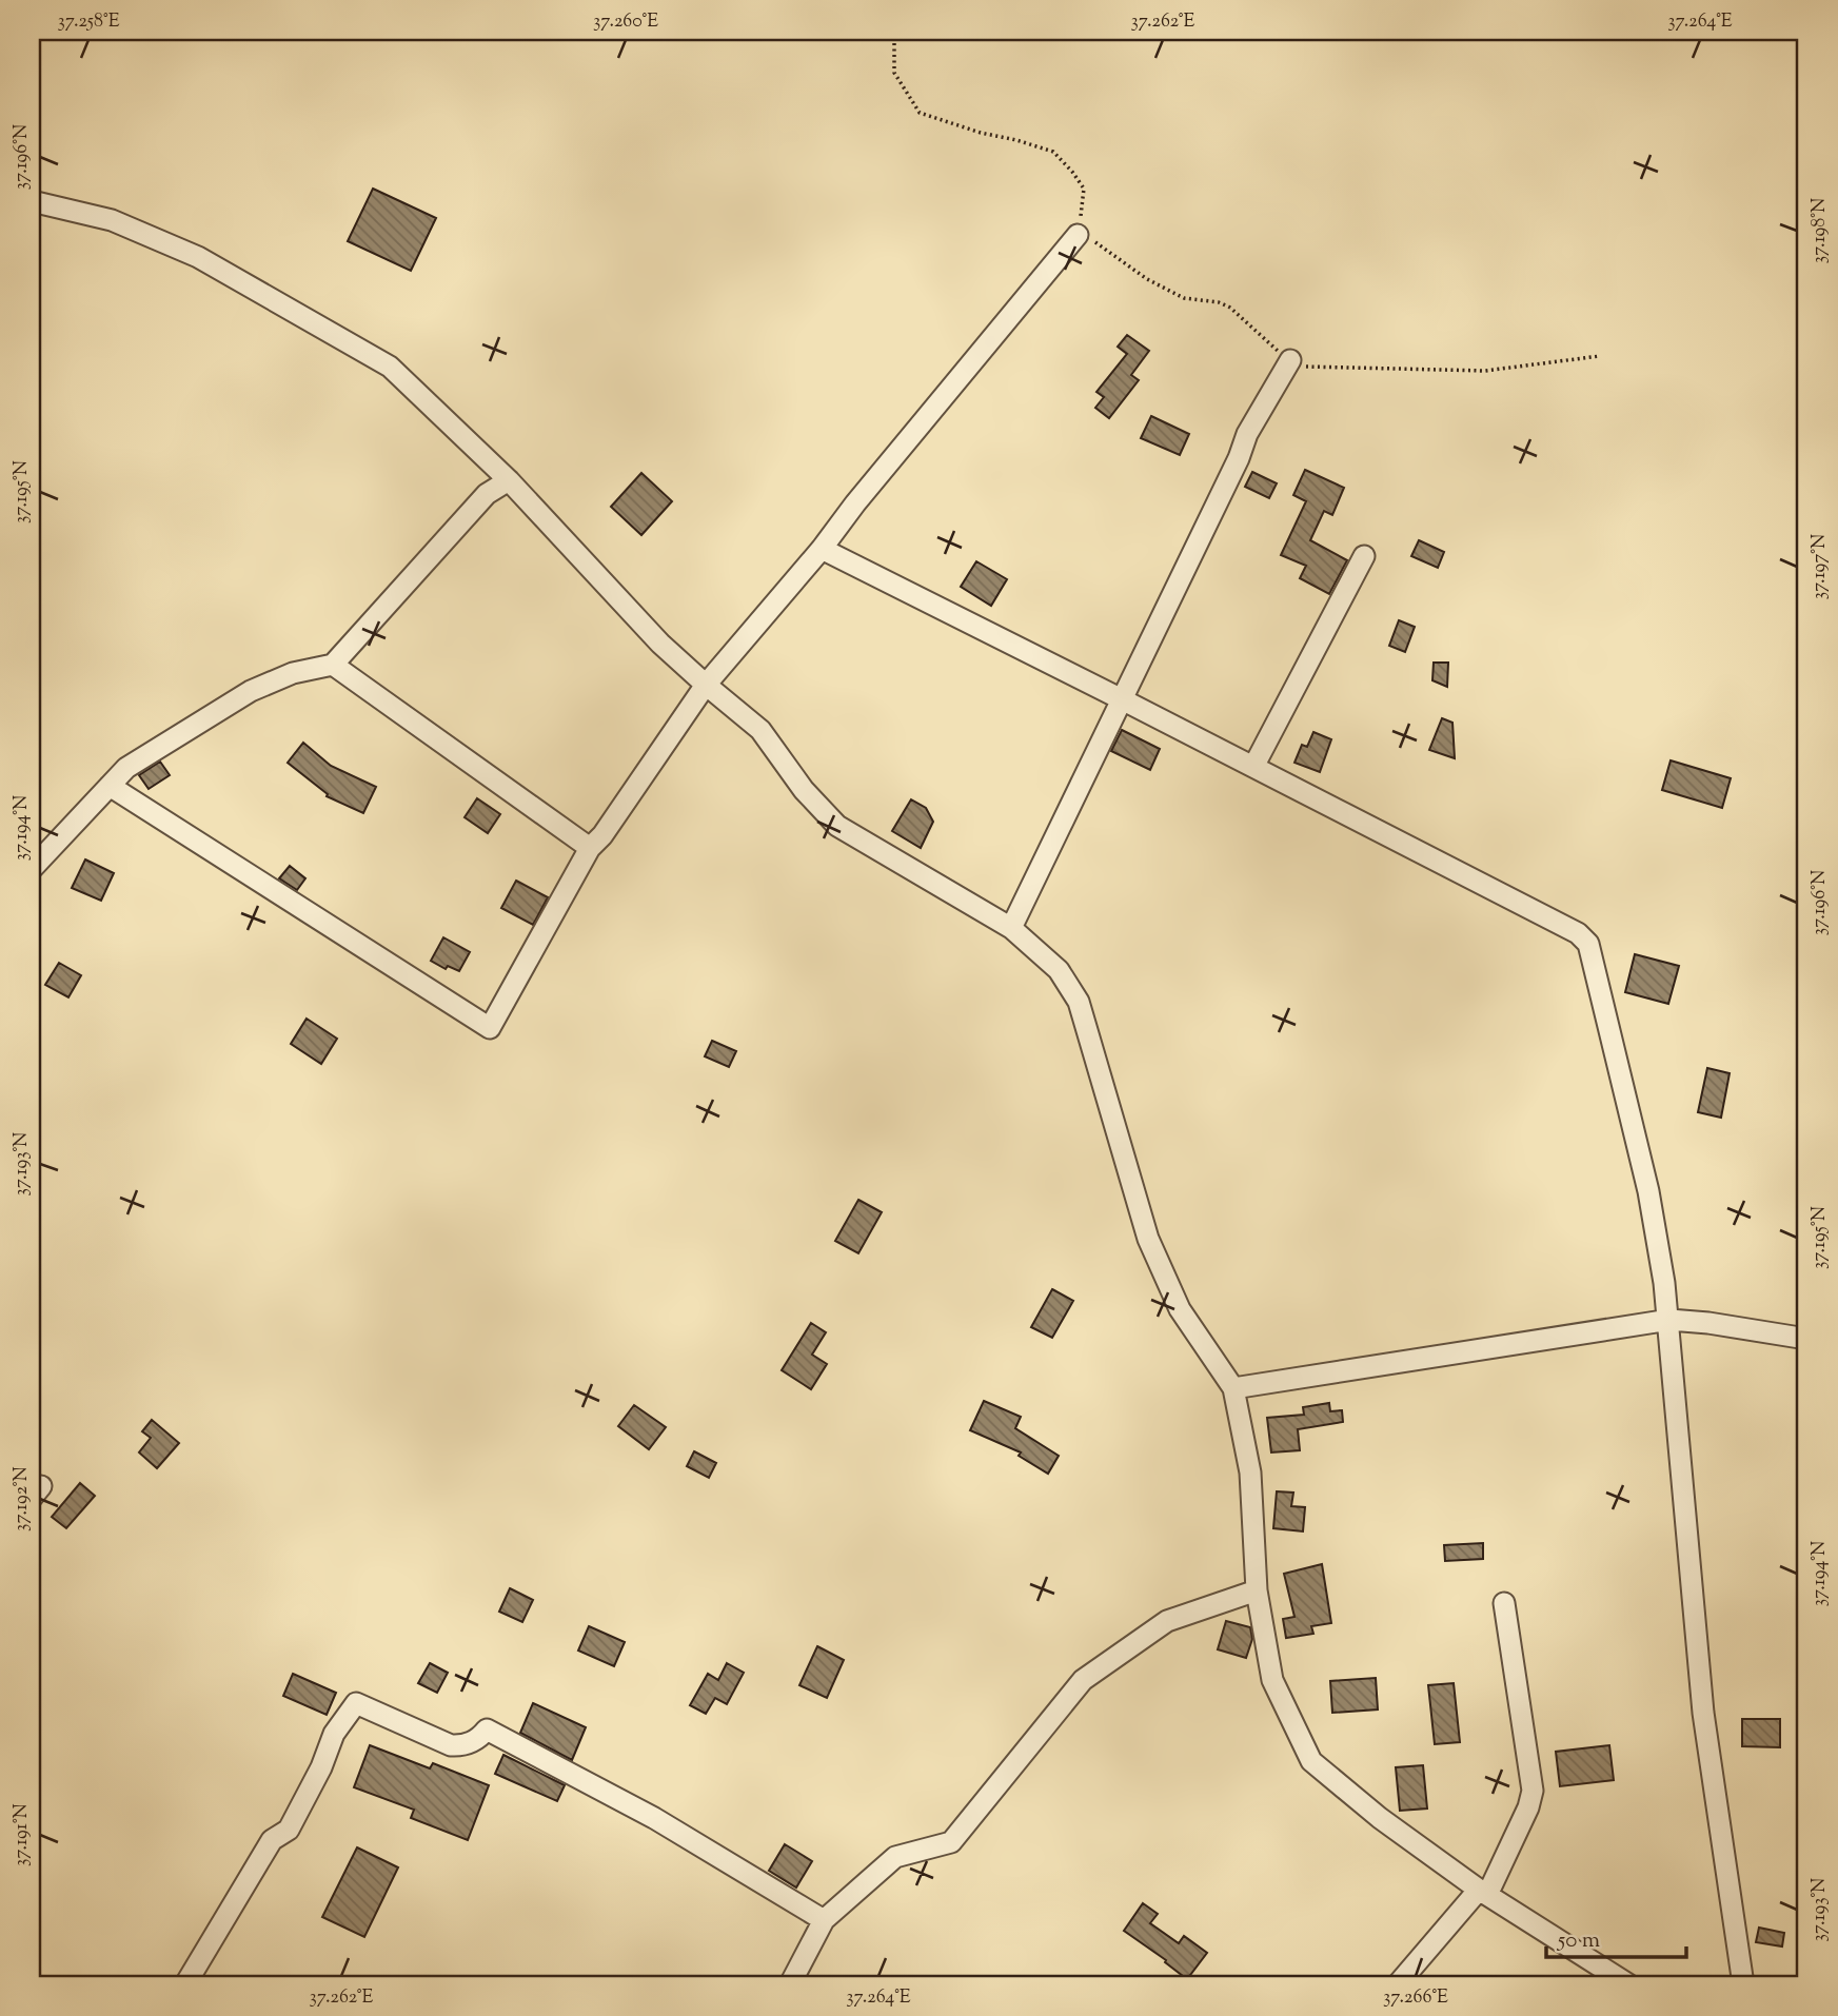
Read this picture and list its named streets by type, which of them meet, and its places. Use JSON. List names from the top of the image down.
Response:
{
  "scale_bar": "50 m",
  "coordinates": [
    "37.258°E",
    "37.260°E",
    "37.262°E",
    "37.264°E",
    "37.196°N",
    "37.198°N",
    "37.195°N",
    "37.197°N",
    "37.194°N",
    "37.193°N",
    "37.192°N",
    "37.191°N",
    "37.266°E"
  ]
}
